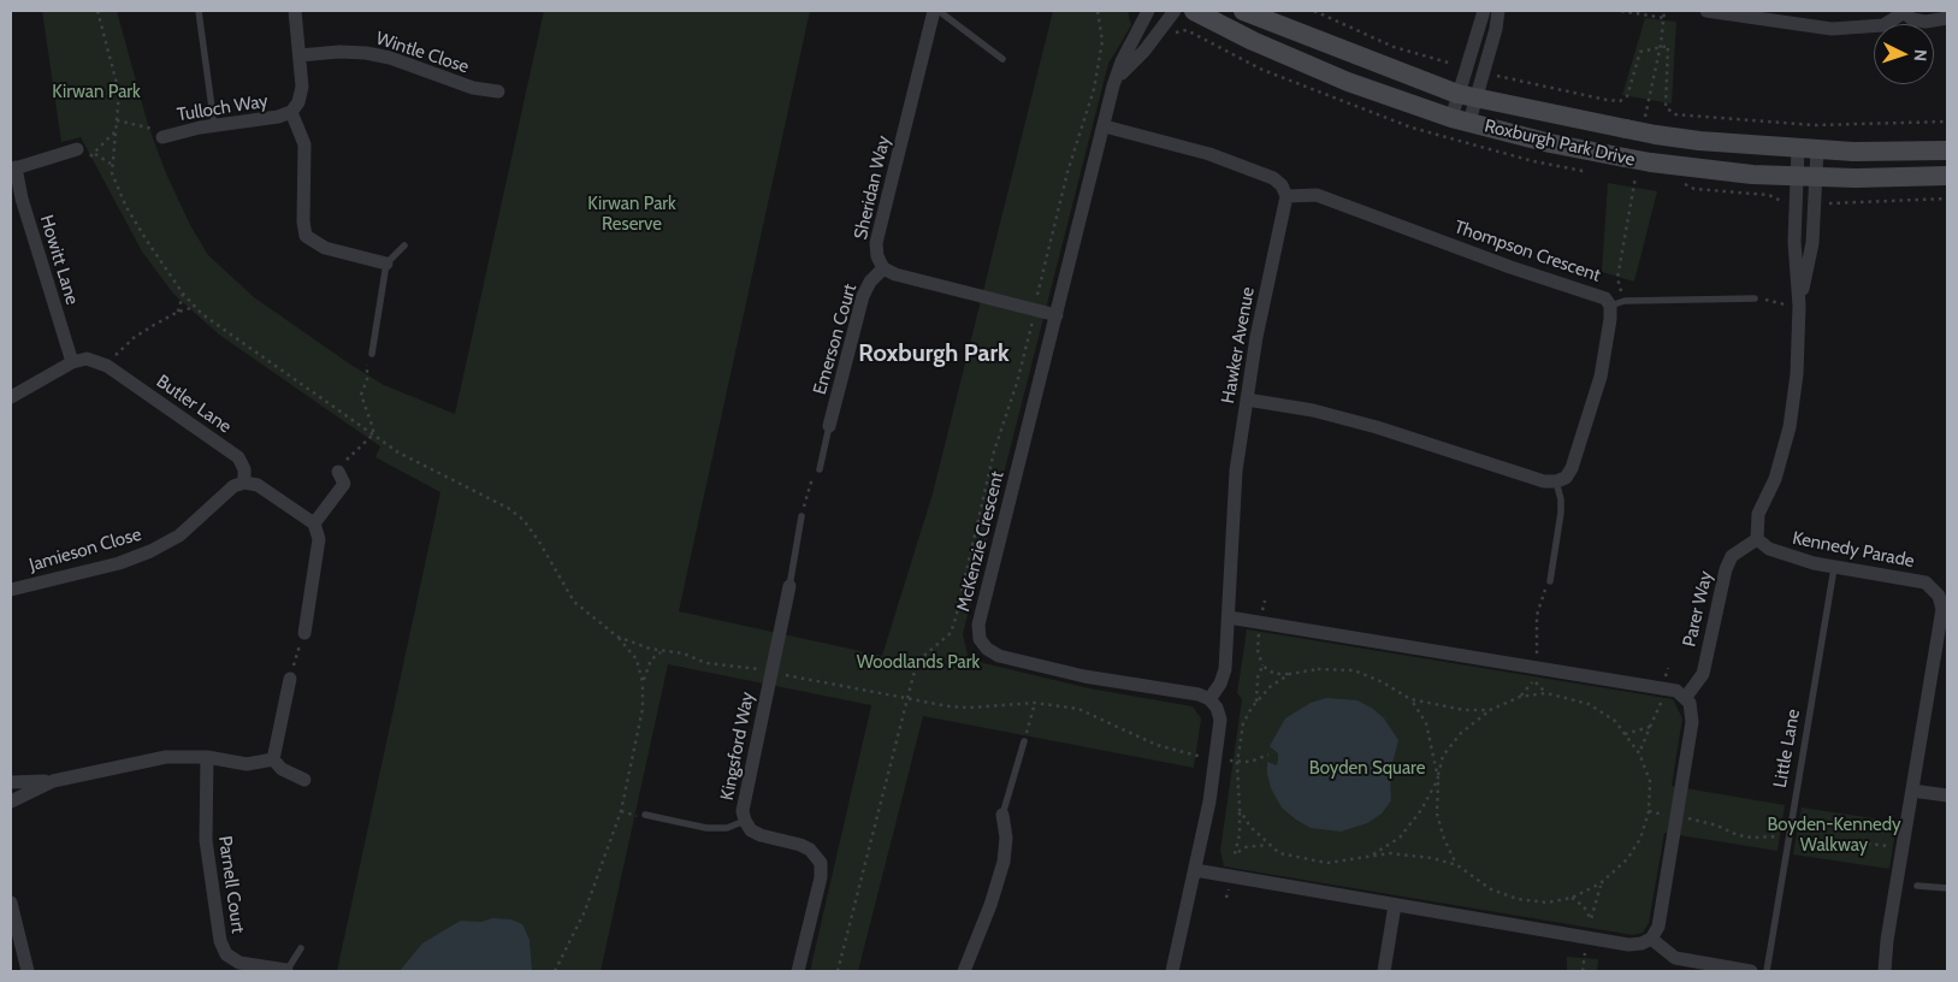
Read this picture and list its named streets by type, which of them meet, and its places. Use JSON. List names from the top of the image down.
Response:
{
  "streets": {
    "street": [
      "Wintle Close",
      "Tulloch Way",
      "Roxburgh Park Drive",
      "Sheridan Way",
      "Thompson Crescent",
      "Howitt Lane",
      "Emerson Court",
      "Hawker Avenue",
      "Butler Lane",
      "McKenzie Crescent",
      "Jamieson Close",
      "Kennedy Parade",
      "Parer Way",
      "Kingsford Way",
      "Parnell Court"
    ],
    "lane": ["Little Lane"]
  },
  "crossings": [
    ["Wintle Close", "Tulloch Way"],
    ["Sheridan Way", "Emerson Court"],
    ["Thompson Crescent", "Hawker Avenue"],
    ["Hawker Avenue", "McKenzie Crescent"],
    ["Butler Lane", "Jamieson Close"],
    ["Kennedy Parade", "Parer Way"],
    ["Kennedy Parade", "Little Lane"]
  ],
  "districts": ["Roxburgh Park"],
  "parks": [
    "Kirwan Park",
    "Kirwan Park Reserve",
    "Woodlands Park",
    "Boyden Square",
    "Boyden-Kennedy Walkway"
  ],
  "north": "right"
}
